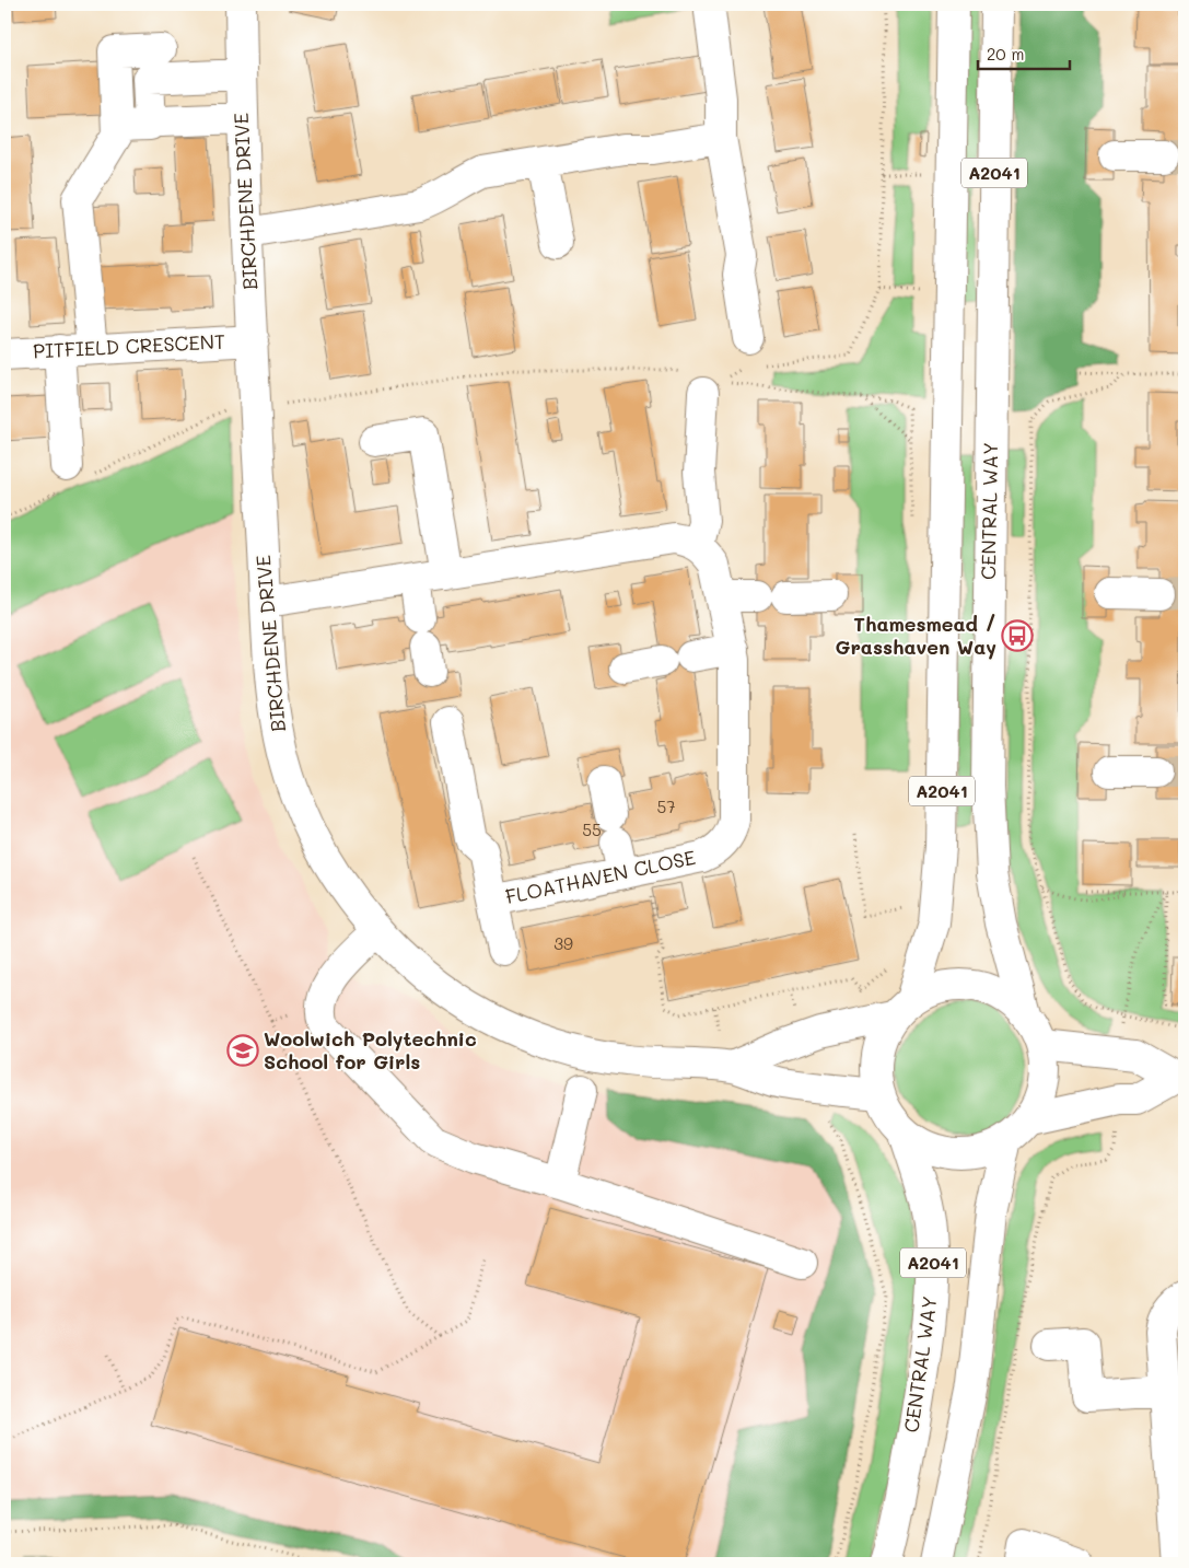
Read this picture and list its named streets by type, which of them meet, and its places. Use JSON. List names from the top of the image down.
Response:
{
  "streets": {
    "street": [
      "A2041",
      "BIRCHDENE DRIVE",
      "PITFIELD CRESCENT",
      "CENTRAL WAY",
      "FLOATHAVEN CLOSE"
    ]
  },
  "crossings": [
    ["A2041", "BIRCHDENE DRIVE"],
    ["A2041", "CENTRAL WAY"],
    ["BIRCHDENE DRIVE", "PITFIELD CRESCENT"],
    ["BIRCHDENE DRIVE", "CENTRAL WAY"]
  ],
  "places": {
    "bus stop": ["Thamesmead / Grasshaven Way"],
    "school or university": ["Woolwich Polytechnic School for Girls"]
  },
  "house_numbers": ["57", "55", "39"],
  "scale_bar": "20 m"
}
